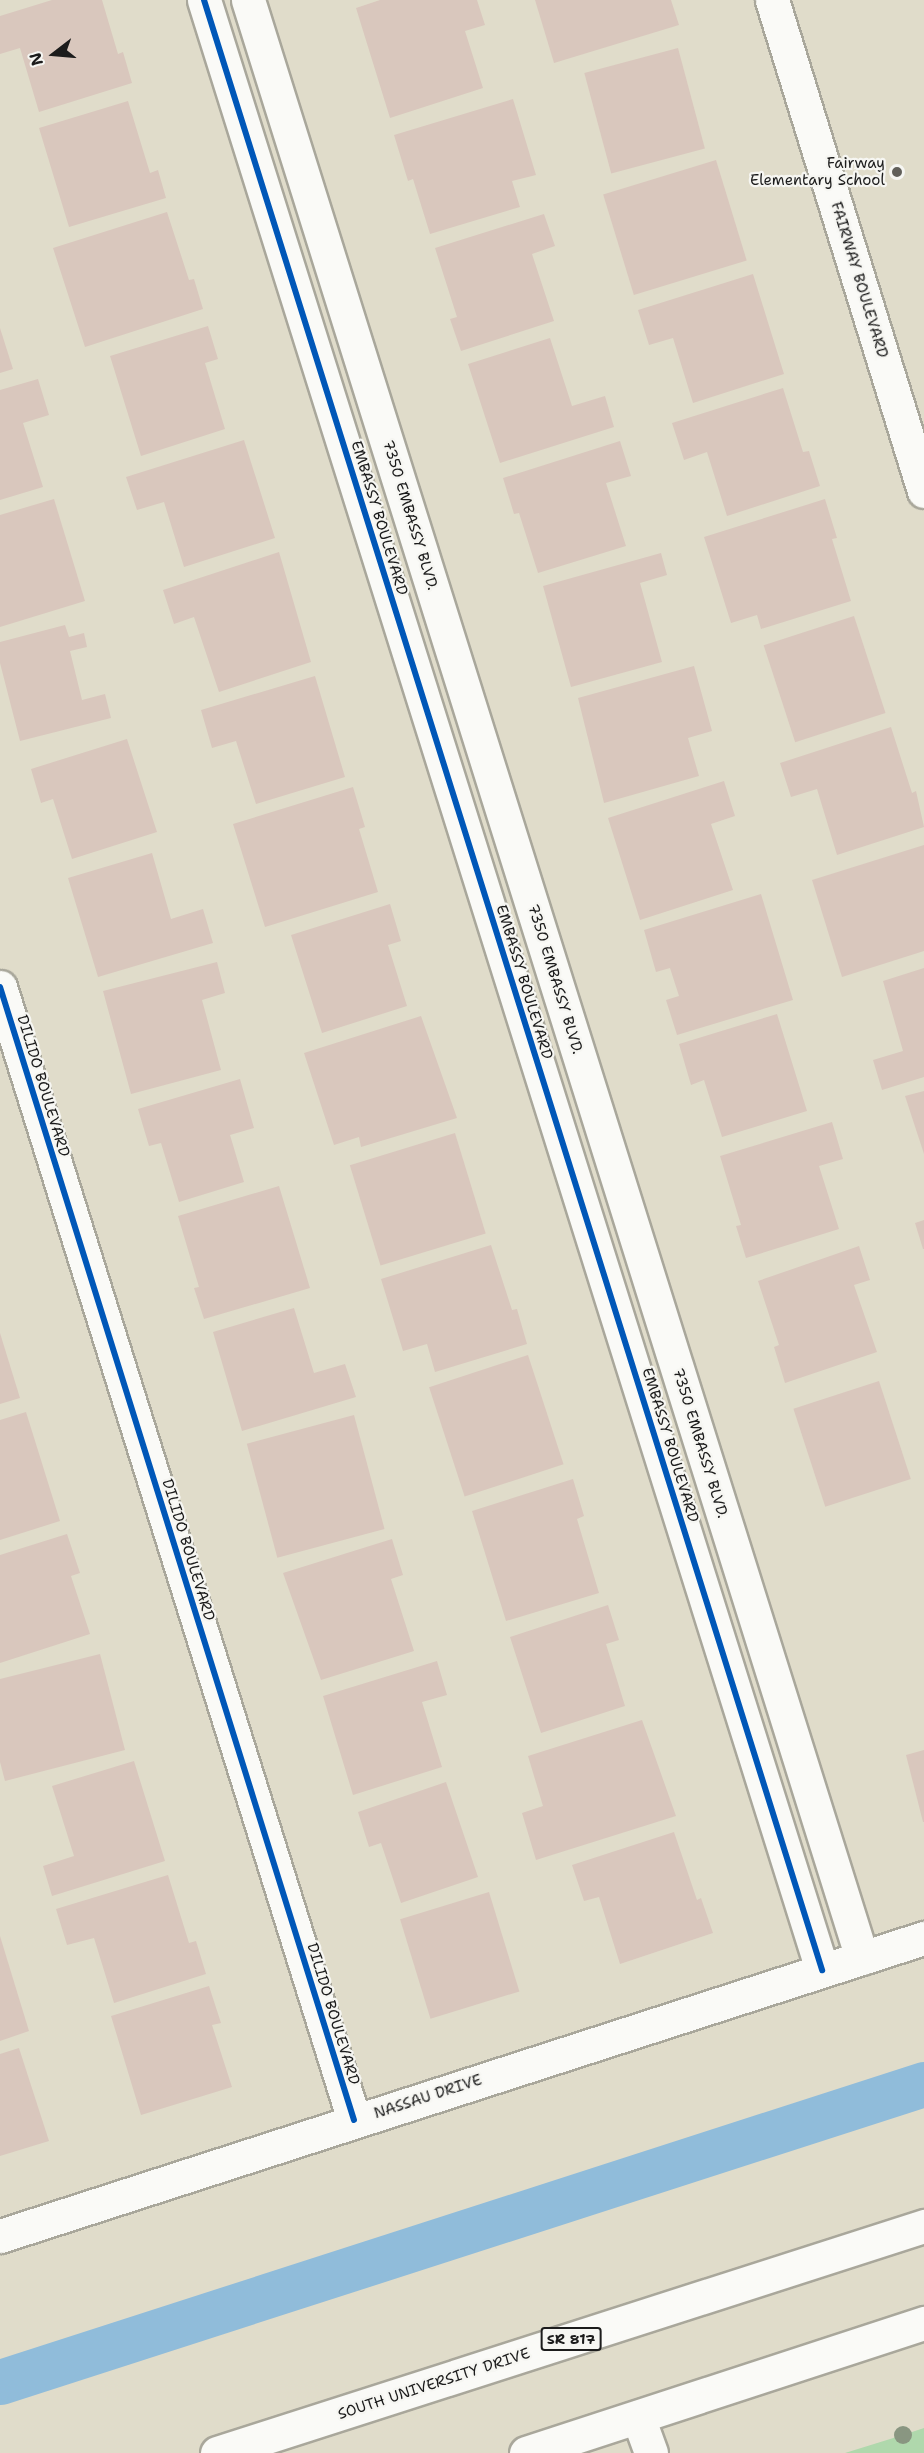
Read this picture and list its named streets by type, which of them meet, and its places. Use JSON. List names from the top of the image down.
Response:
{
  "streets": {
    "street": [
      "FAIRWAY BOULEVARD",
      "7350 EMBASSY BLVD.",
      "EMBASSY BOULEVARD",
      "DILIDO BOULEVARD",
      "NASSAU DRIVE",
      "SR 817",
      "SOUTH UNIVERSITY DRIVE"
    ]
  },
  "crossings": [
    ["7350 EMBASSY BLVD.", "NASSAU DRIVE"],
    ["EMBASSY BOULEVARD", "NASSAU DRIVE"],
    ["DILIDO BOULEVARD", "NASSAU DRIVE"]
  ],
  "places": ["Fairway Elementary School"],
  "north": "left"
}
